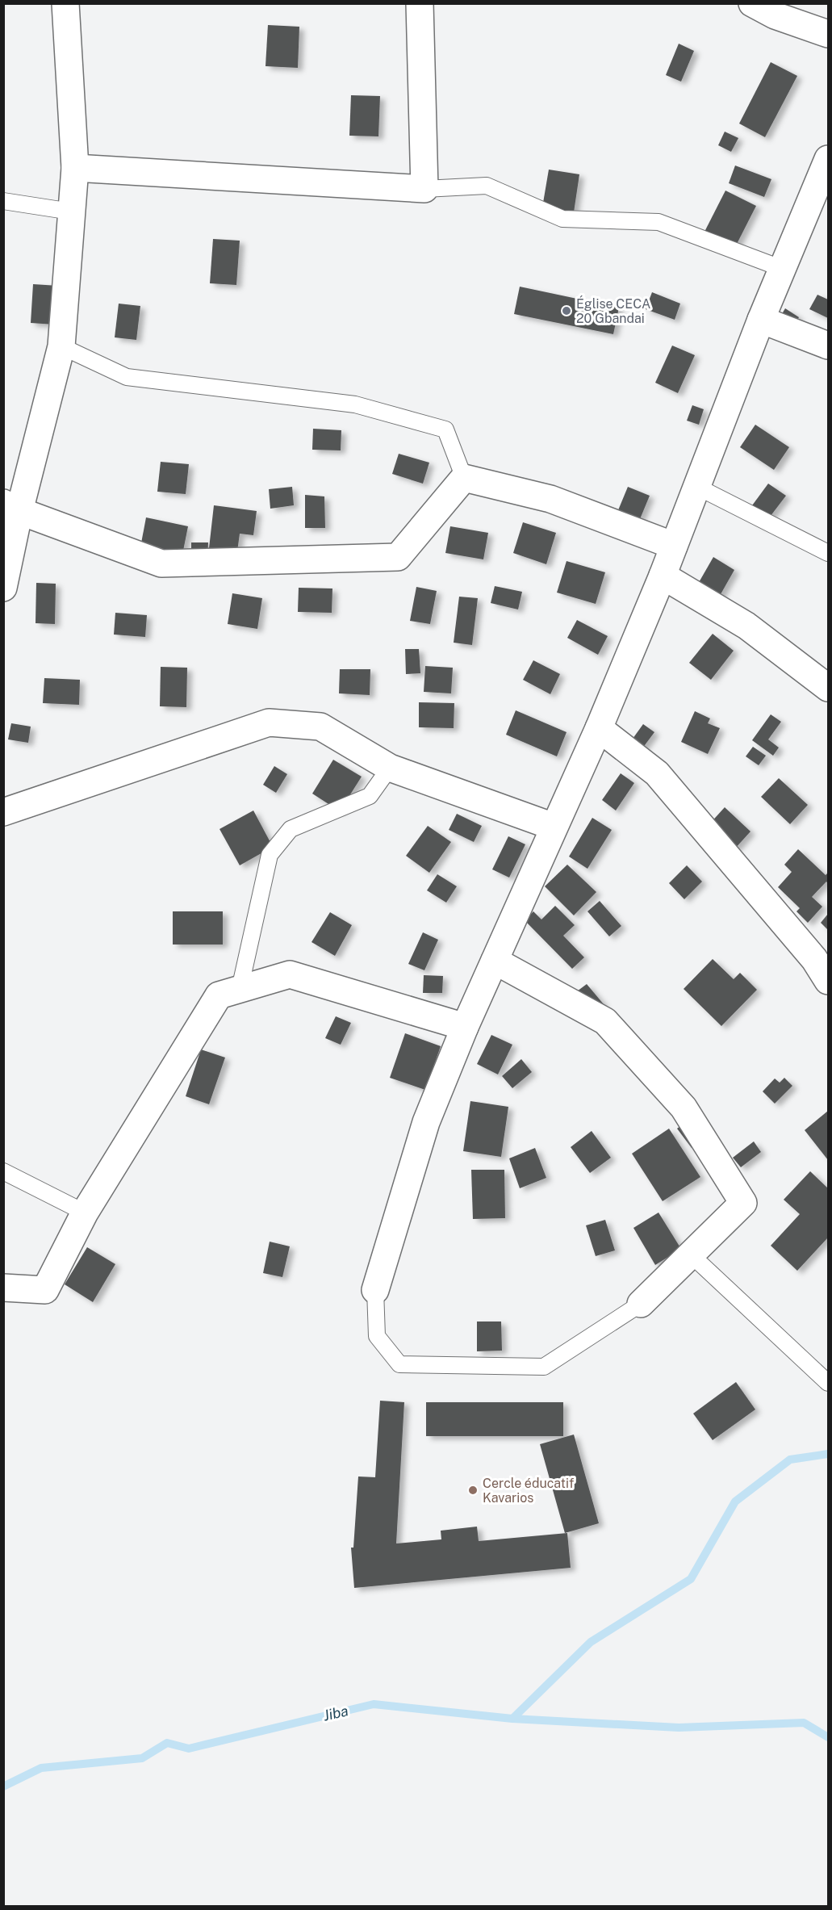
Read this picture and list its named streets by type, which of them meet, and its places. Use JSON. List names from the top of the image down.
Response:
{
  "water": ["Jiba"],
  "places": ["Église CECA 20 Gbandai", "Cercle éducatif Kavarios"]
}
